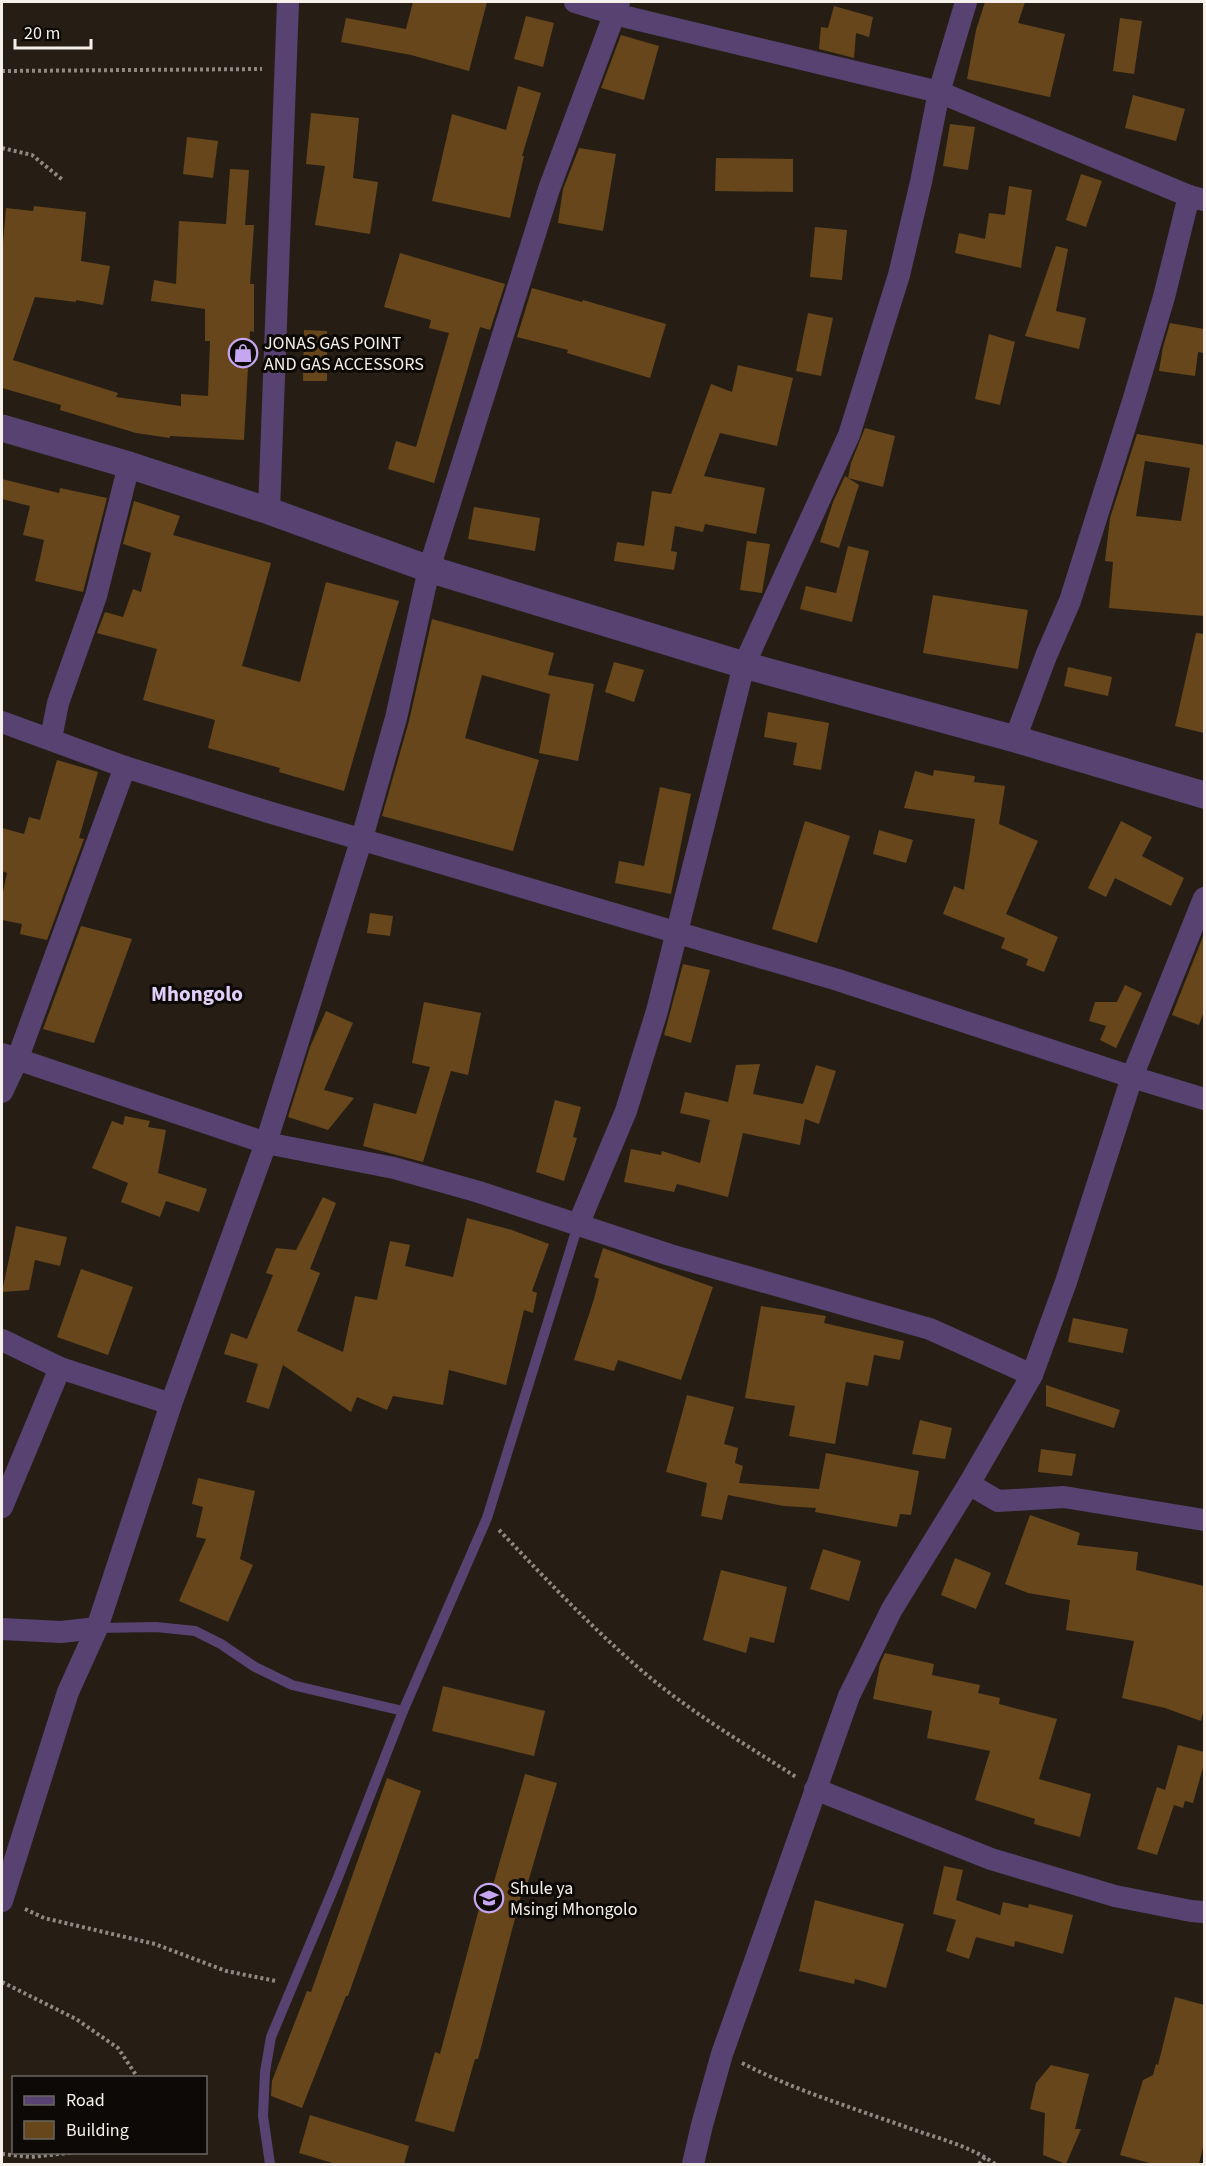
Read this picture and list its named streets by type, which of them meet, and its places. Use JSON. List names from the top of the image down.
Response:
{
  "districts": ["Mhongolo"],
  "places": {
    "shop": ["JONAS GAS POINT AND GAS ACCESSORS"],
    "school or university": ["Shule ya Msingi Mhongolo"]
  },
  "legend": ["Road", "Building"],
  "scale_bar": "20 m"
}
